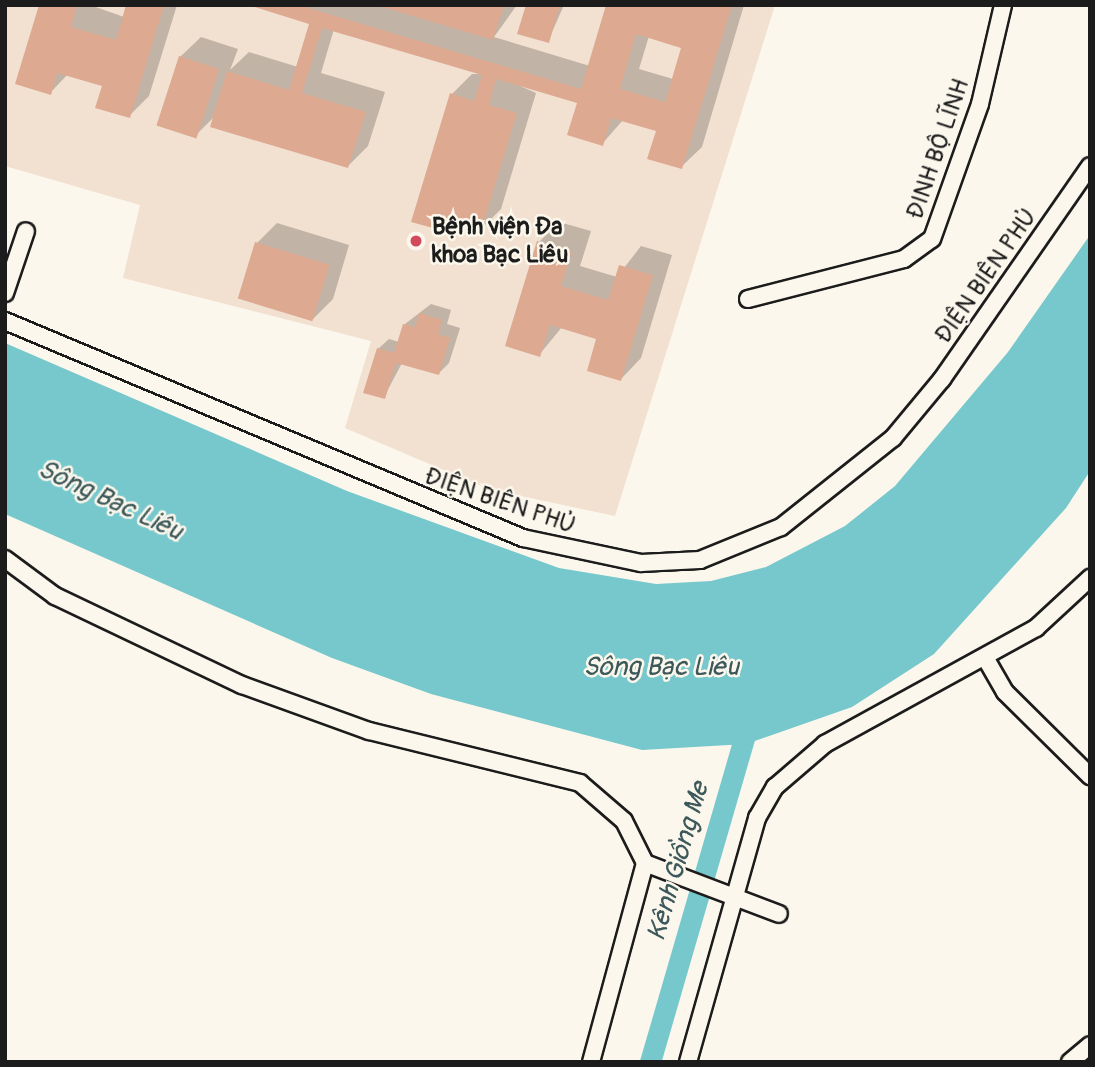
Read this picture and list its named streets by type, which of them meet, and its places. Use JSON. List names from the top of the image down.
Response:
{
  "streets": {
    "street": ["ĐINH BỘ LĨNH", "ĐIỆN BIÊN PHỦ"]
  },
  "water": ["Sông Bạc Liêu", "Kênh Giồng Me"],
  "places": ["Bệnh viện Đa khoa Bạc Liêu"]
}
